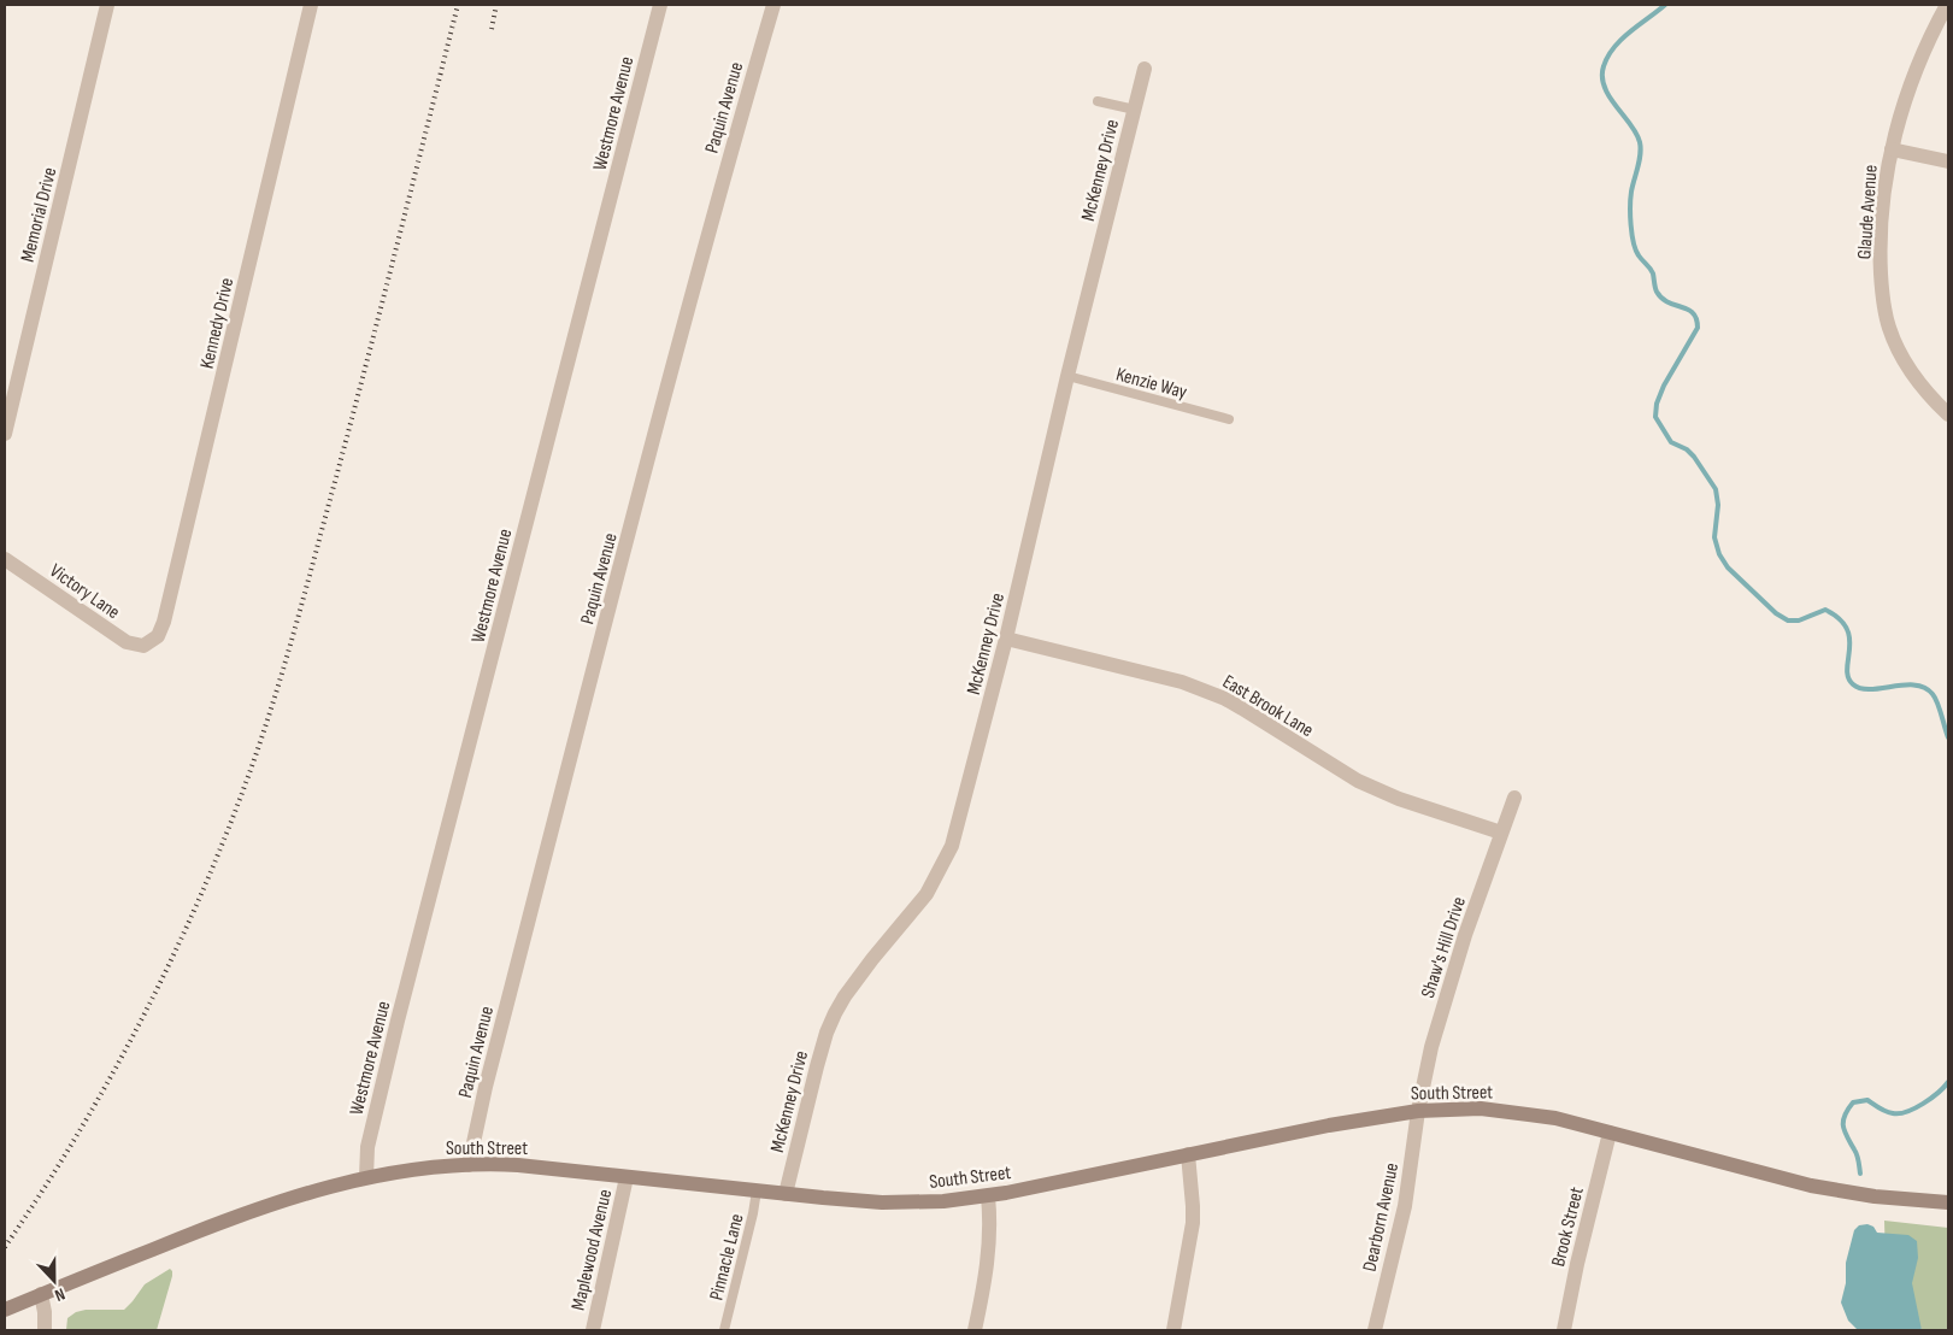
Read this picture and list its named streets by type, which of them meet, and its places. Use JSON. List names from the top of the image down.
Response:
{
  "streets": {
    "street": [
      "Paquin Avenue",
      "Westmore Avenue",
      "McKenney Drive",
      "Glaude Avenue",
      "Memorial Drive",
      "Kennedy Drive",
      "Victory Lane",
      "East Brook Lane",
      "Shaw's Hill Drive",
      "South Street",
      "Dearborn Avenue",
      "Brook Street",
      "Maplewood Avenue"
    ],
    "lane": ["Kenzie Way", "Pinnacle Lane"]
  },
  "crossings": [
    ["Paquin Avenue", "South Street"],
    ["Westmore Avenue", "South Street"],
    ["McKenney Drive", "Kenzie Way"],
    ["McKenney Drive", "East Brook Lane"],
    ["McKenney Drive", "South Street"],
    ["Kennedy Drive", "Victory Lane"],
    ["East Brook Lane", "Shaw's Hill Drive"],
    ["Shaw's Hill Drive", "South Street"],
    ["Shaw's Hill Drive", "Dearborn Avenue"],
    ["South Street", "Dearborn Avenue"],
    ["South Street", "Brook Street"],
    ["South Street", "Maplewood Avenue"],
    ["South Street", "Pinnacle Lane"]
  ],
  "north": "bottom"
}
